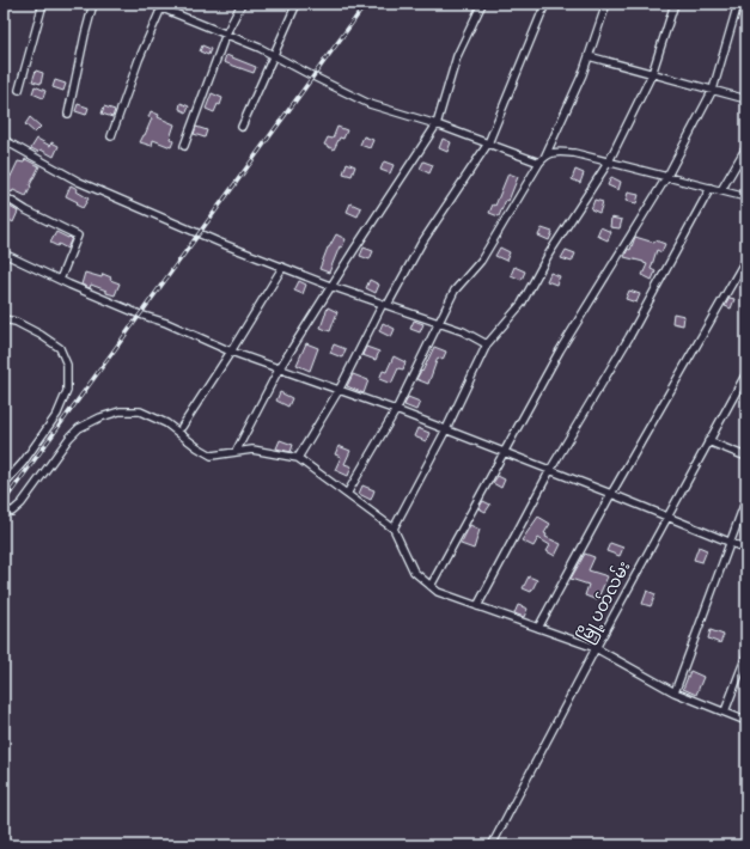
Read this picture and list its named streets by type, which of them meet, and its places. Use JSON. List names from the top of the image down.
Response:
{
  "streets": {
    "street": ["မြို့ပတ်လမ်း"]
  }
}
